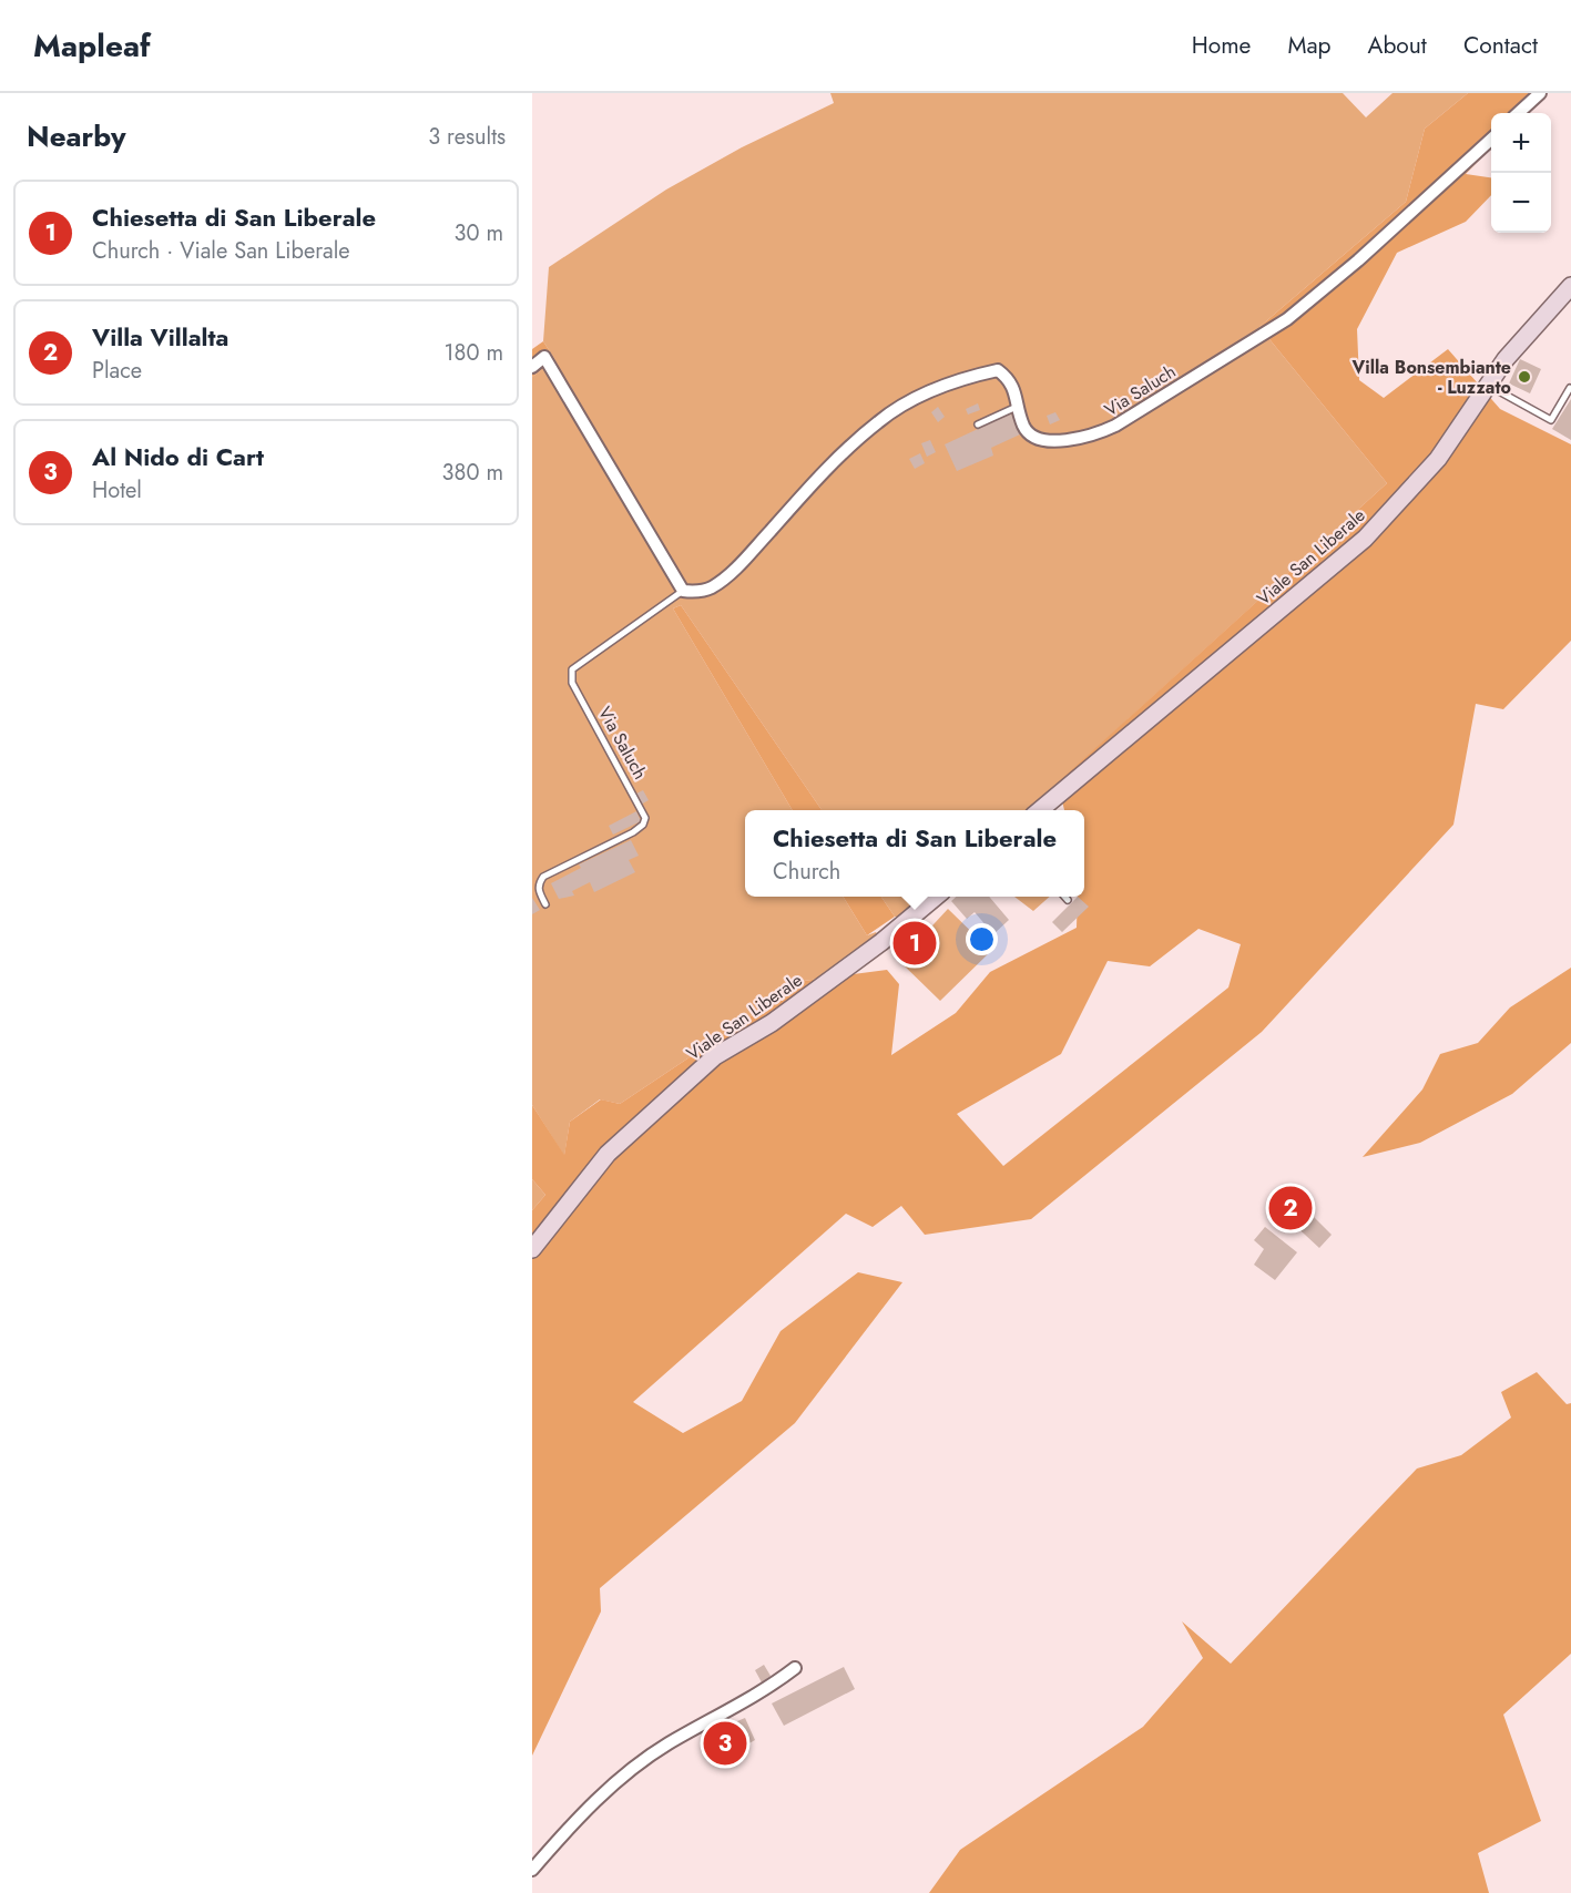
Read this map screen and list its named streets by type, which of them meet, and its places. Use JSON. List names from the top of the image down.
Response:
{
  "streets": {
    "street": ["Via Saluch", "Viale San Liberale"]
  },
  "places": ["Villa Bonsembiante - Luzzato"],
  "page": {
    "header": "Mapleaf",
    "nav": [
      "Home",
      "Map",
      "About",
      "Contact"
    ],
    "heading": ["Nearby", "3 results"],
    "map_buttons": ["+", "−"],
    "list": [
      {
        "mark": "1",
        "name": "Chiesetta di San Liberale",
        "note": "Church · Viale San Liberale",
        "value": "30 m"
      },
      {
        "mark": "2",
        "name": "Villa Villalta",
        "note": "Place",
        "value": "180 m"
      },
      {
        "mark": "3",
        "name": "Al Nido di Cart",
        "note": "Hotel",
        "value": "380 m"
      }
    ],
    "popup": ["Chiesetta di San Liberale", "Church"],
    "pins": ["1", "2", "3"]
  }
}
